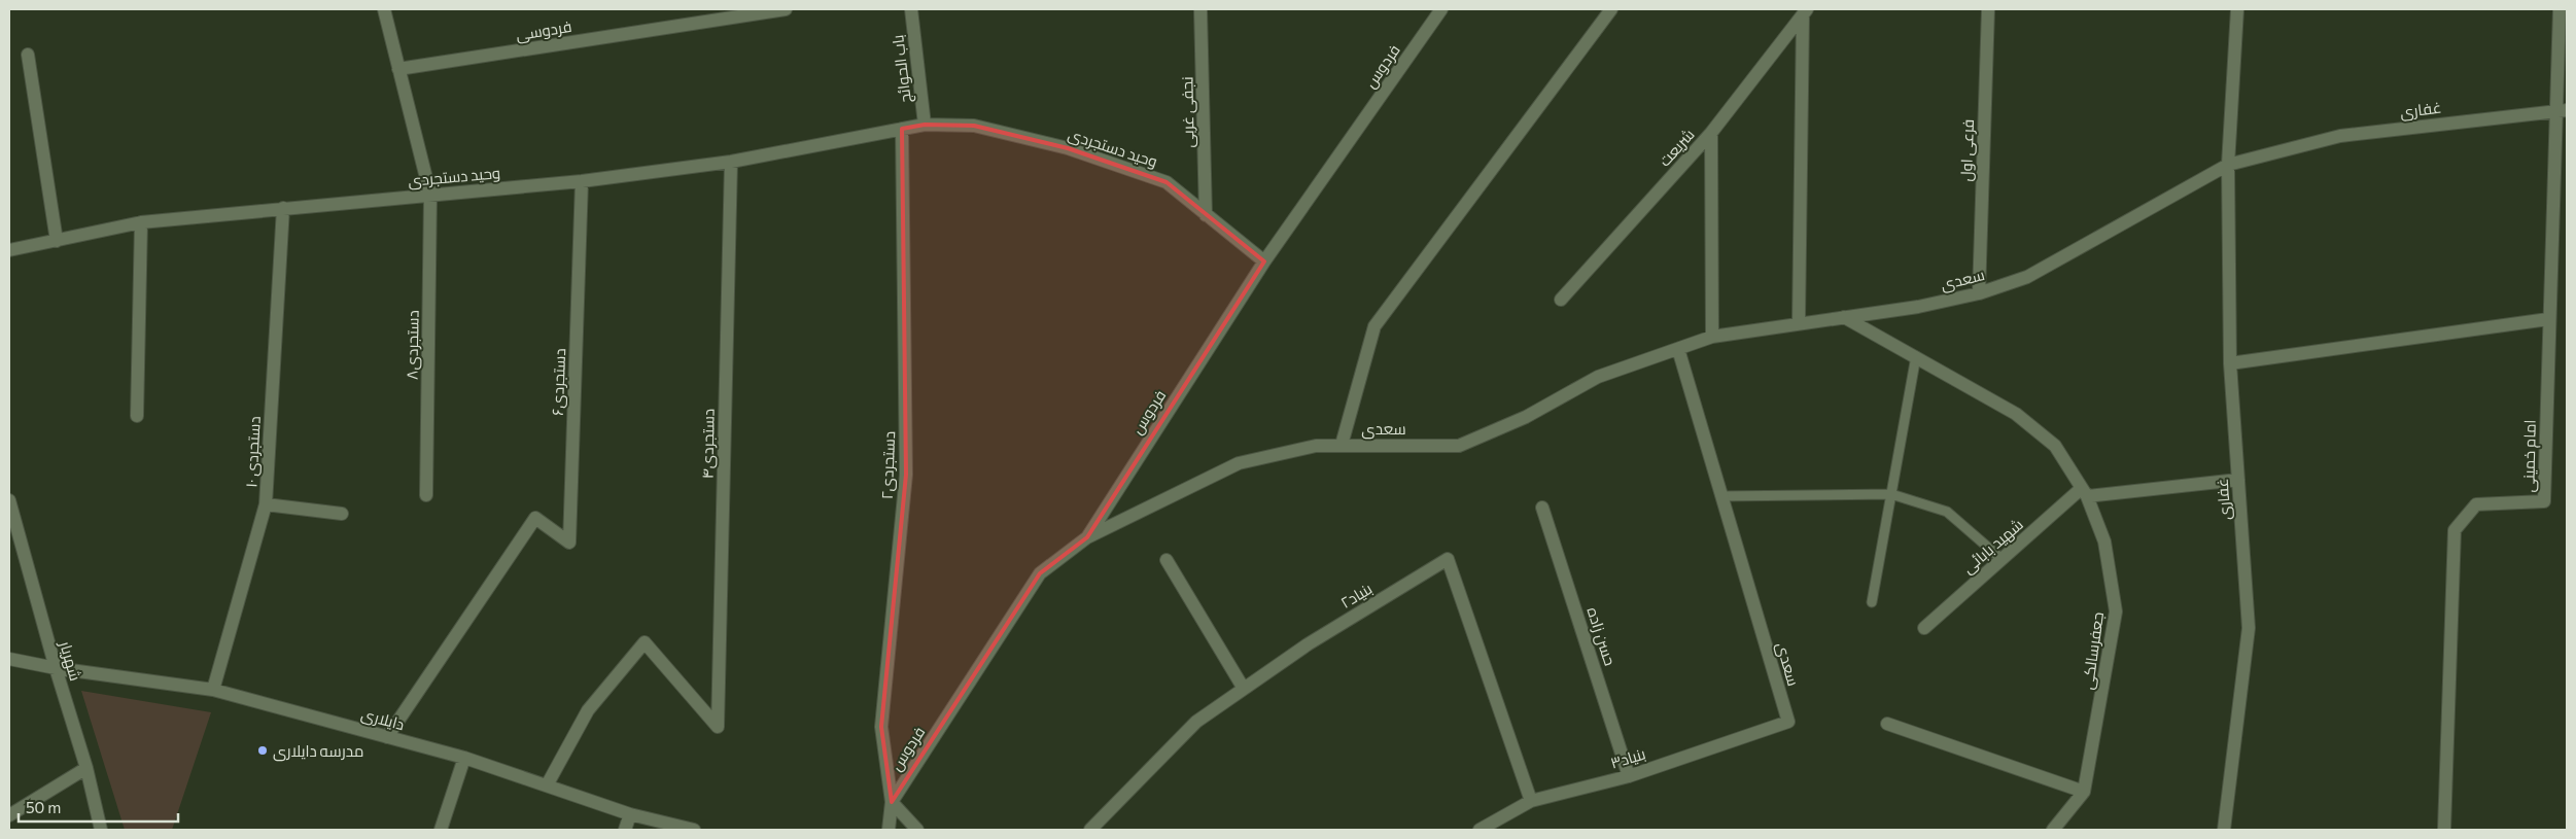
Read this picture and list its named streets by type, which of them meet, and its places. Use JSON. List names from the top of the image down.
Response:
{
  "streets": {
    "street": [
      "فردوسی",
      "فردوس",
      "باب الحوائج",
      "غفاری",
      "نجفی غربی",
      "وحید دستجردی",
      "شریعت",
      "فرعی اول",
      "سعدی",
      "دستجردی۸",
      "دستجردی۶",
      "دستجردی۴",
      "دستجردی ۱۰",
      "امام خمینی",
      "دستجردی۲",
      "شهید بابائی",
      "بنیاد۲",
      "حسن زاده",
      "جعفرسالکی",
      "شهریار",
      "دایلاری",
      "بنیاد۳"
    ]
  },
  "crossings": [
    ["فردوسی", "دستجردی۸"],
    ["فردوس", "وحید دستجردی"],
    ["فردوس", "سعدی"],
    ["فردوس", "دستجردی۲"],
    ["باب الحوائج", "وحید دستجردی"],
    ["غفاری", "سعدی"],
    ["غفاری", "امام خمینی"],
    ["نجفی غربی", "وحید دستجردی"],
    ["وحید دستجردی", "دستجردی۸"],
    ["وحید دستجردی", "دستجردی۶"],
    ["وحید دستجردی", "دستجردی۴"],
    ["وحید دستجردی", "دستجردی ۱۰"],
    ["وحید دستجردی", "دستجردی۲"],
    ["فرعی اول", "سعدی"],
    ["سعدی", "جعفرسالکی"],
    ["سعدی", "بنیاد۳"],
    ["دستجردی۶", "دایلاری"],
    ["دستجردی۴", "دایلاری"],
    ["دستجردی ۱۰", "دایلاری"],
    ["شهید بابائی", "جعفرسالکی"],
    ["بنیاد۲", "بنیاد۳"],
    ["حسن زاده", "بنیاد۳"],
    ["شهریار", "دایلاری"]
  ],
  "places": ["مدرسه دایلاری"],
  "scale_bar": "50 m"
}
